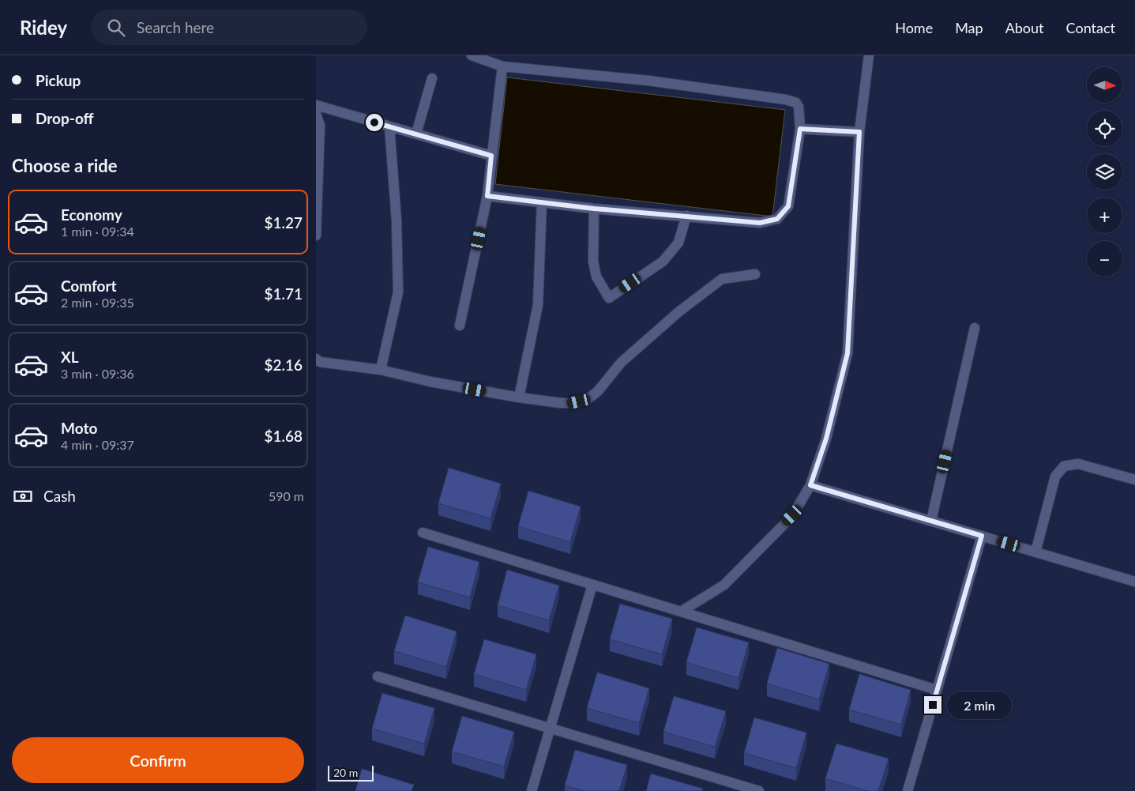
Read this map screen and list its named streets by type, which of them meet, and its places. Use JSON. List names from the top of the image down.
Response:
{
  "scale_bar": "20 m",
  "north": "right",
  "page": {
    "header": "Ridey",
    "search": "Search here",
    "nav": [
      "Home",
      "Map",
      "About",
      "Contact"
    ],
    "banner": ["Pickup", "Drop-off"],
    "map_buttons": ["+", "−"],
    "heading": "Choose a ride",
    "list": [
      {
        "name": "Economy",
        "note": "1 min · 09:34",
        "value": "$1.27"
      },
      {
        "name": "Comfort",
        "note": "2 min · 09:35",
        "value": "$1.71"
      },
      {
        "name": "XL",
        "note": "3 min · 09:36",
        "value": "$2.16"
      },
      {
        "name": "Moto",
        "note": "4 min · 09:37",
        "value": "$1.68"
      }
    ],
    "pay": ["Cash", "590 m"],
    "bubble": "2 min",
    "buttons": "Confirm",
    "scale": "20 m"
  }
}
